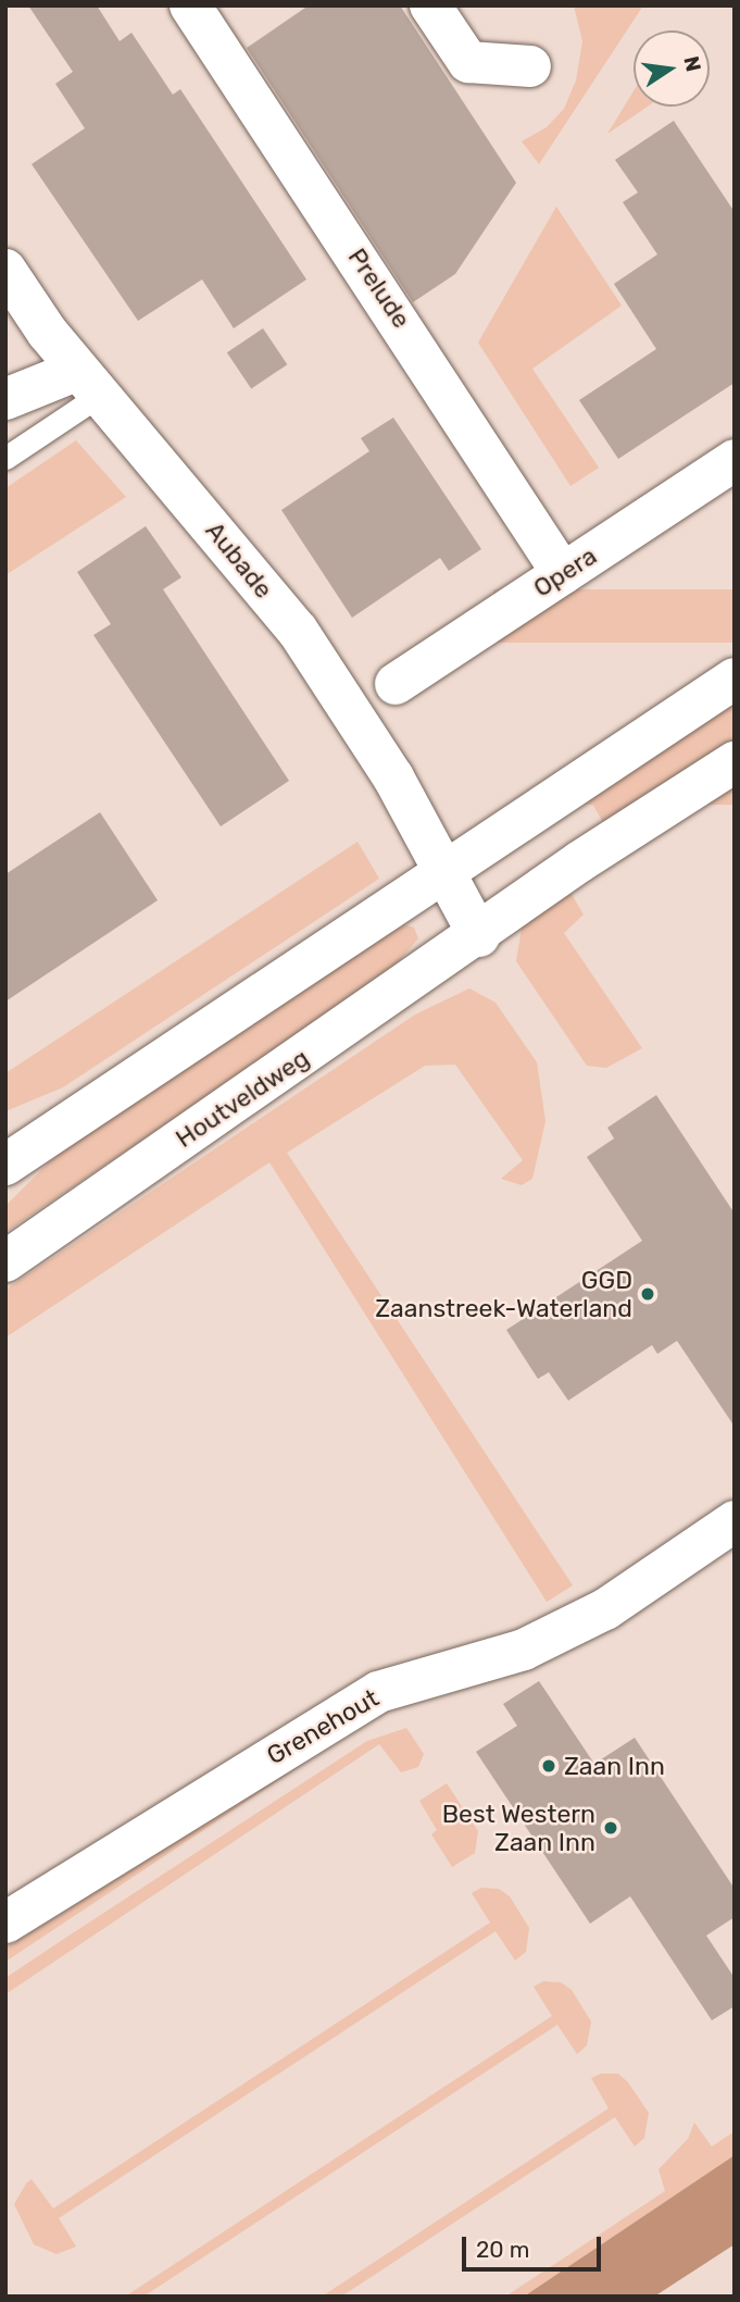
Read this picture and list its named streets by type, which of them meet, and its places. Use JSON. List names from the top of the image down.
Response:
{
  "streets": {
    "street": [
      "Prelude",
      "Aubade",
      "Opera",
      "Houtveldweg",
      "Grenehout"
    ]
  },
  "crossings": [
    ["Prelude", "Opera"]
  ],
  "places": ["GGD Zaanstreek-Waterland", "Zaan Inn", "Best Western Zaan Inn"],
  "scale_bar": "20 m",
  "north": "right"
}
